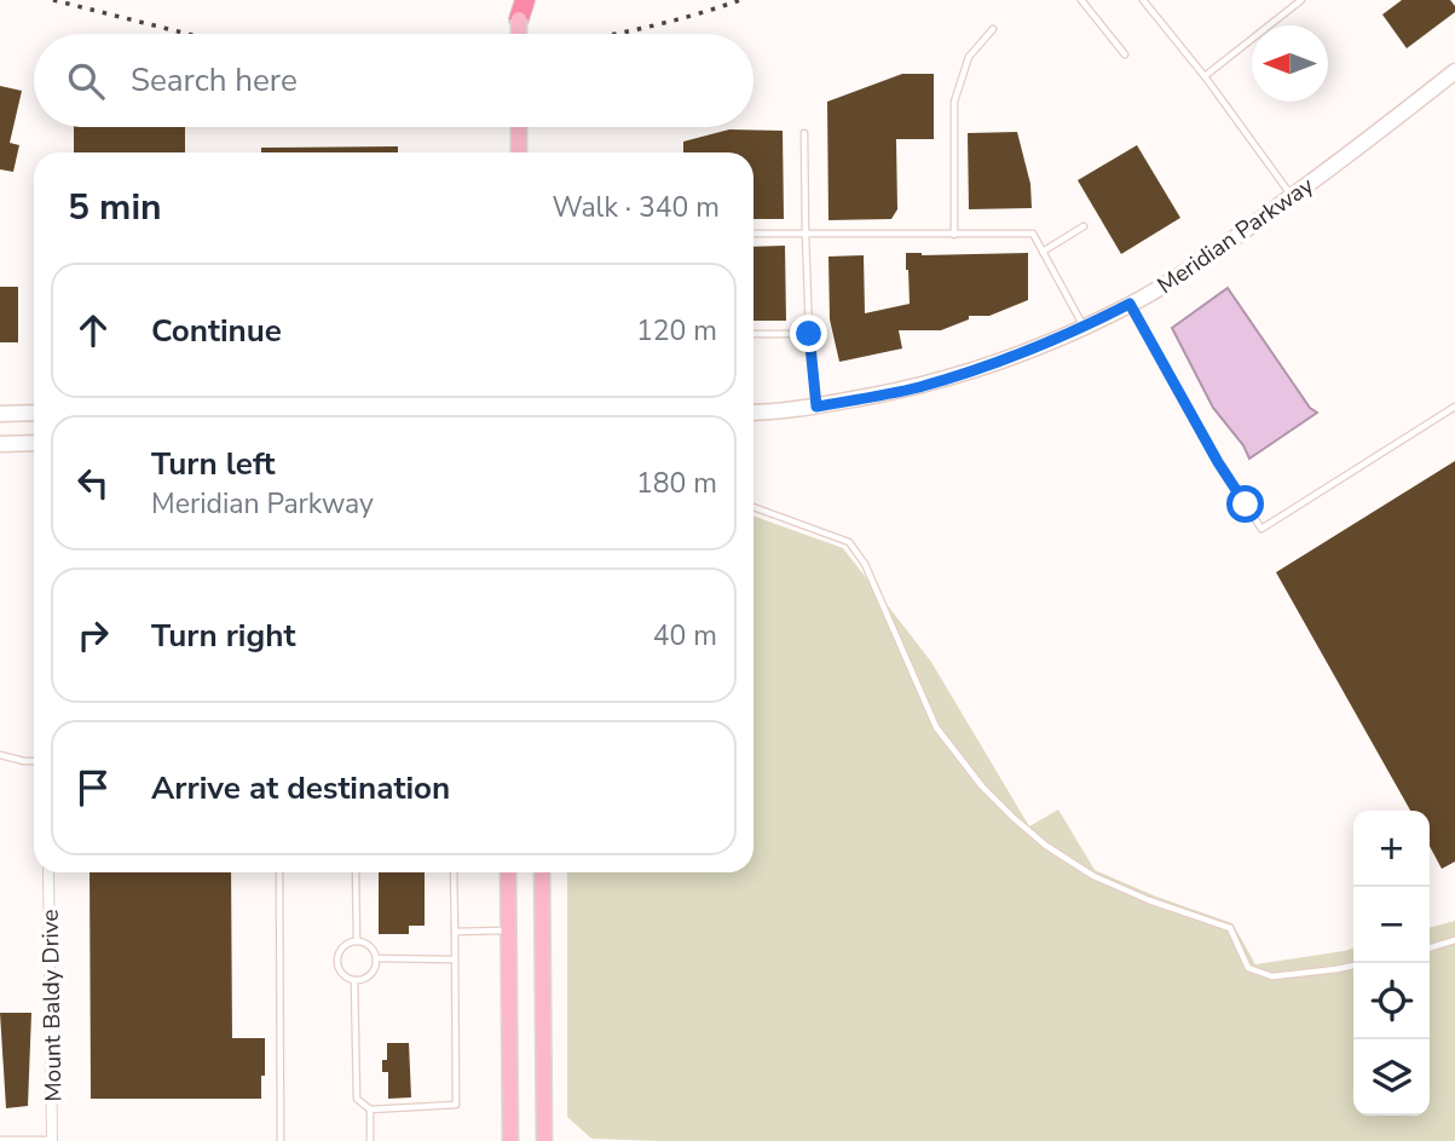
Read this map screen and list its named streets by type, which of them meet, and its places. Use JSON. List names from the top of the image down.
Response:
{
  "streets": {
    "main road": ["Meridian Parkway"],
    "street": ["Mount Baldy Drive"]
  },
  "north": "left",
  "page": {
    "search": "Search here",
    "heading": ["5 min", "Walk · 340 m"],
    "list": [
      ["Continue", "120 m"],
      ["Turn left", "Meridian Parkway", "180 m"],
      ["Turn right", "40 m"],
      "Arrive at destination"
    ],
    "map_buttons": ["+", "−"]
  }
}
